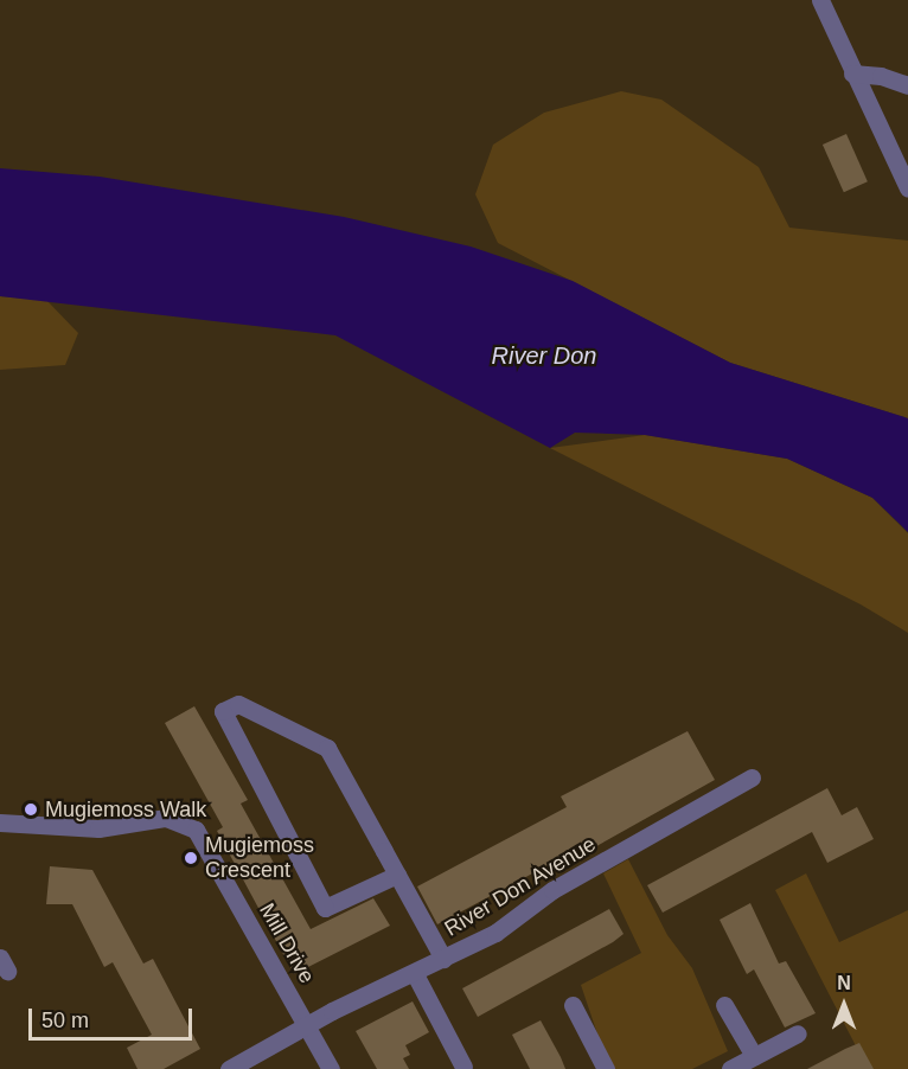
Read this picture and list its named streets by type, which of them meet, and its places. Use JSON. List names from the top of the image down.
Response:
{
  "streets": {
    "street": ["River Don Avenue", "Mill Drive"]
  },
  "crossings": [
    ["River Don Avenue", "Mill Drive"]
  ],
  "water": ["River Don"],
  "places": ["Mugiemoss Walk", "Mugiemoss Crescent"],
  "scale_bar": "50 m",
  "north": "top"
}
